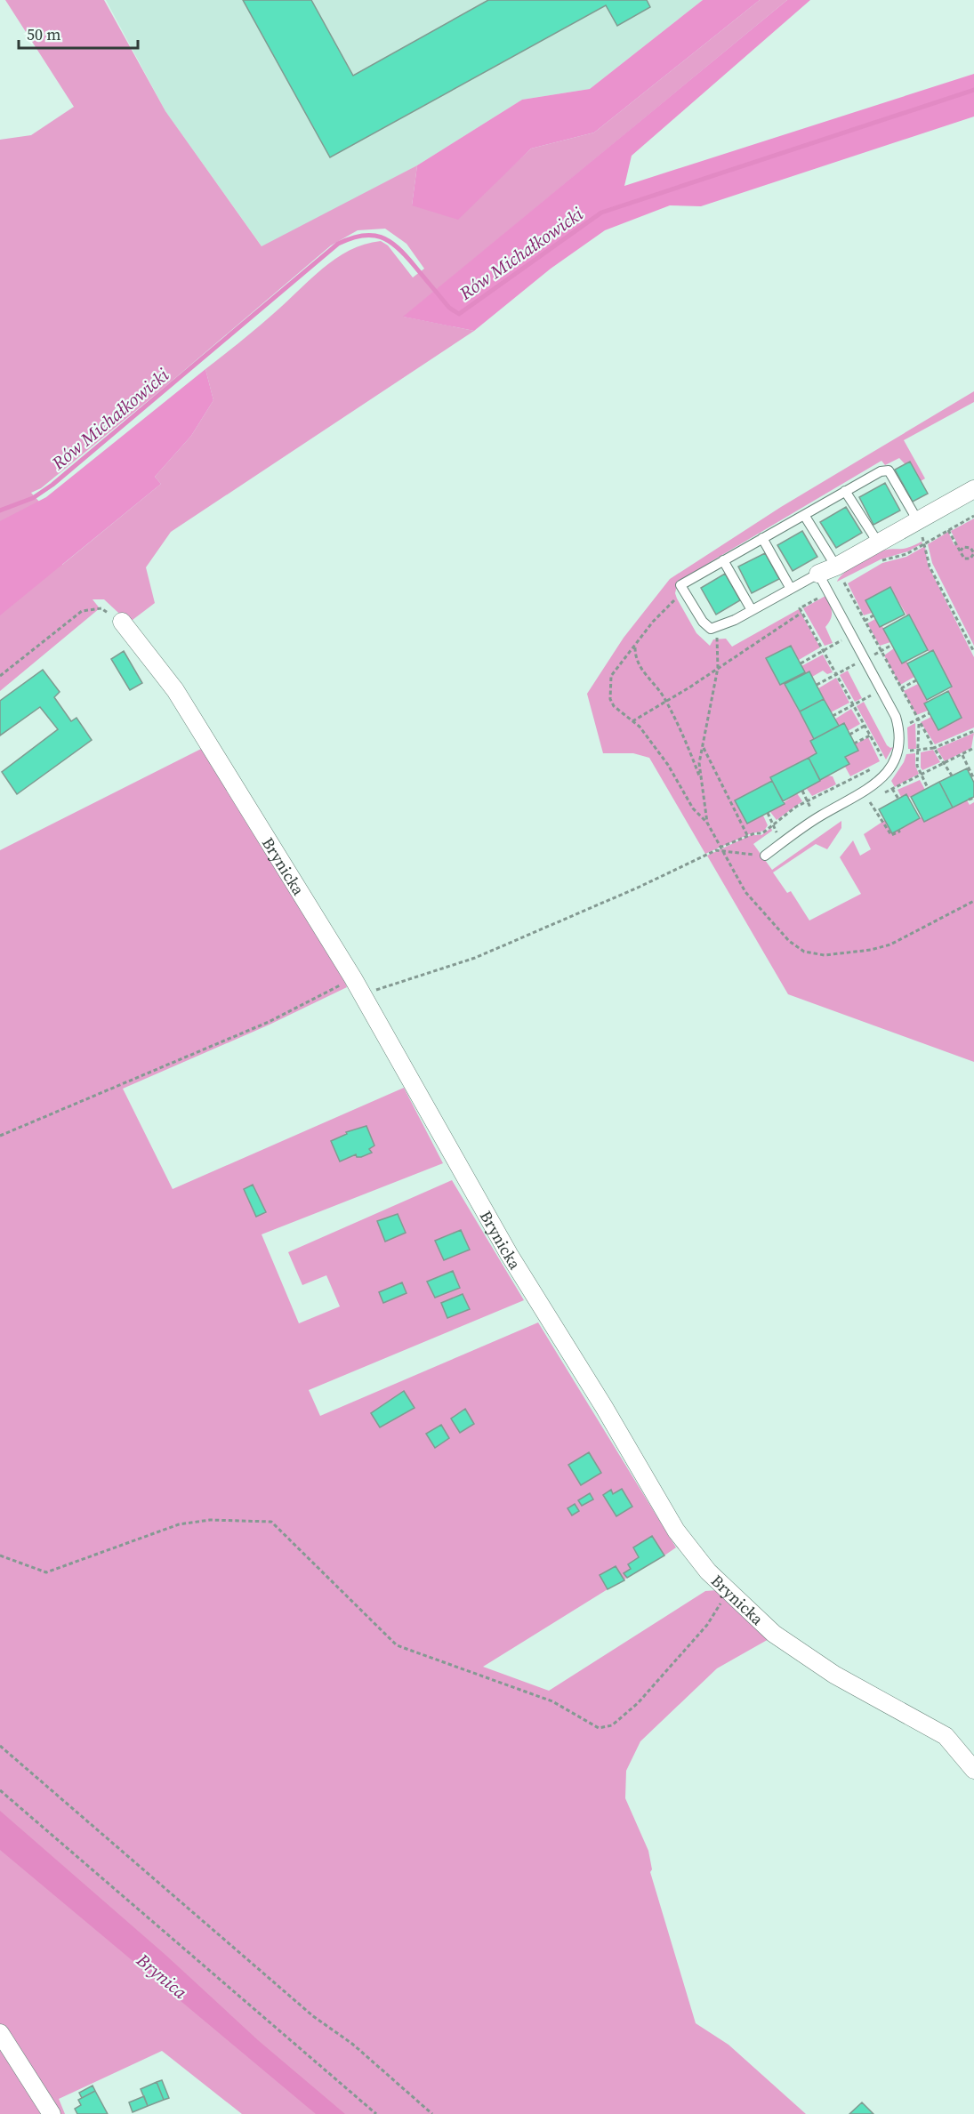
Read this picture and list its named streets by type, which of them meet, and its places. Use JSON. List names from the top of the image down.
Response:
{
  "streets": {
    "street": ["Brynicka"]
  },
  "water": ["Rów Michałkowicki", "Brynica"],
  "scale_bar": "50 m"
}
